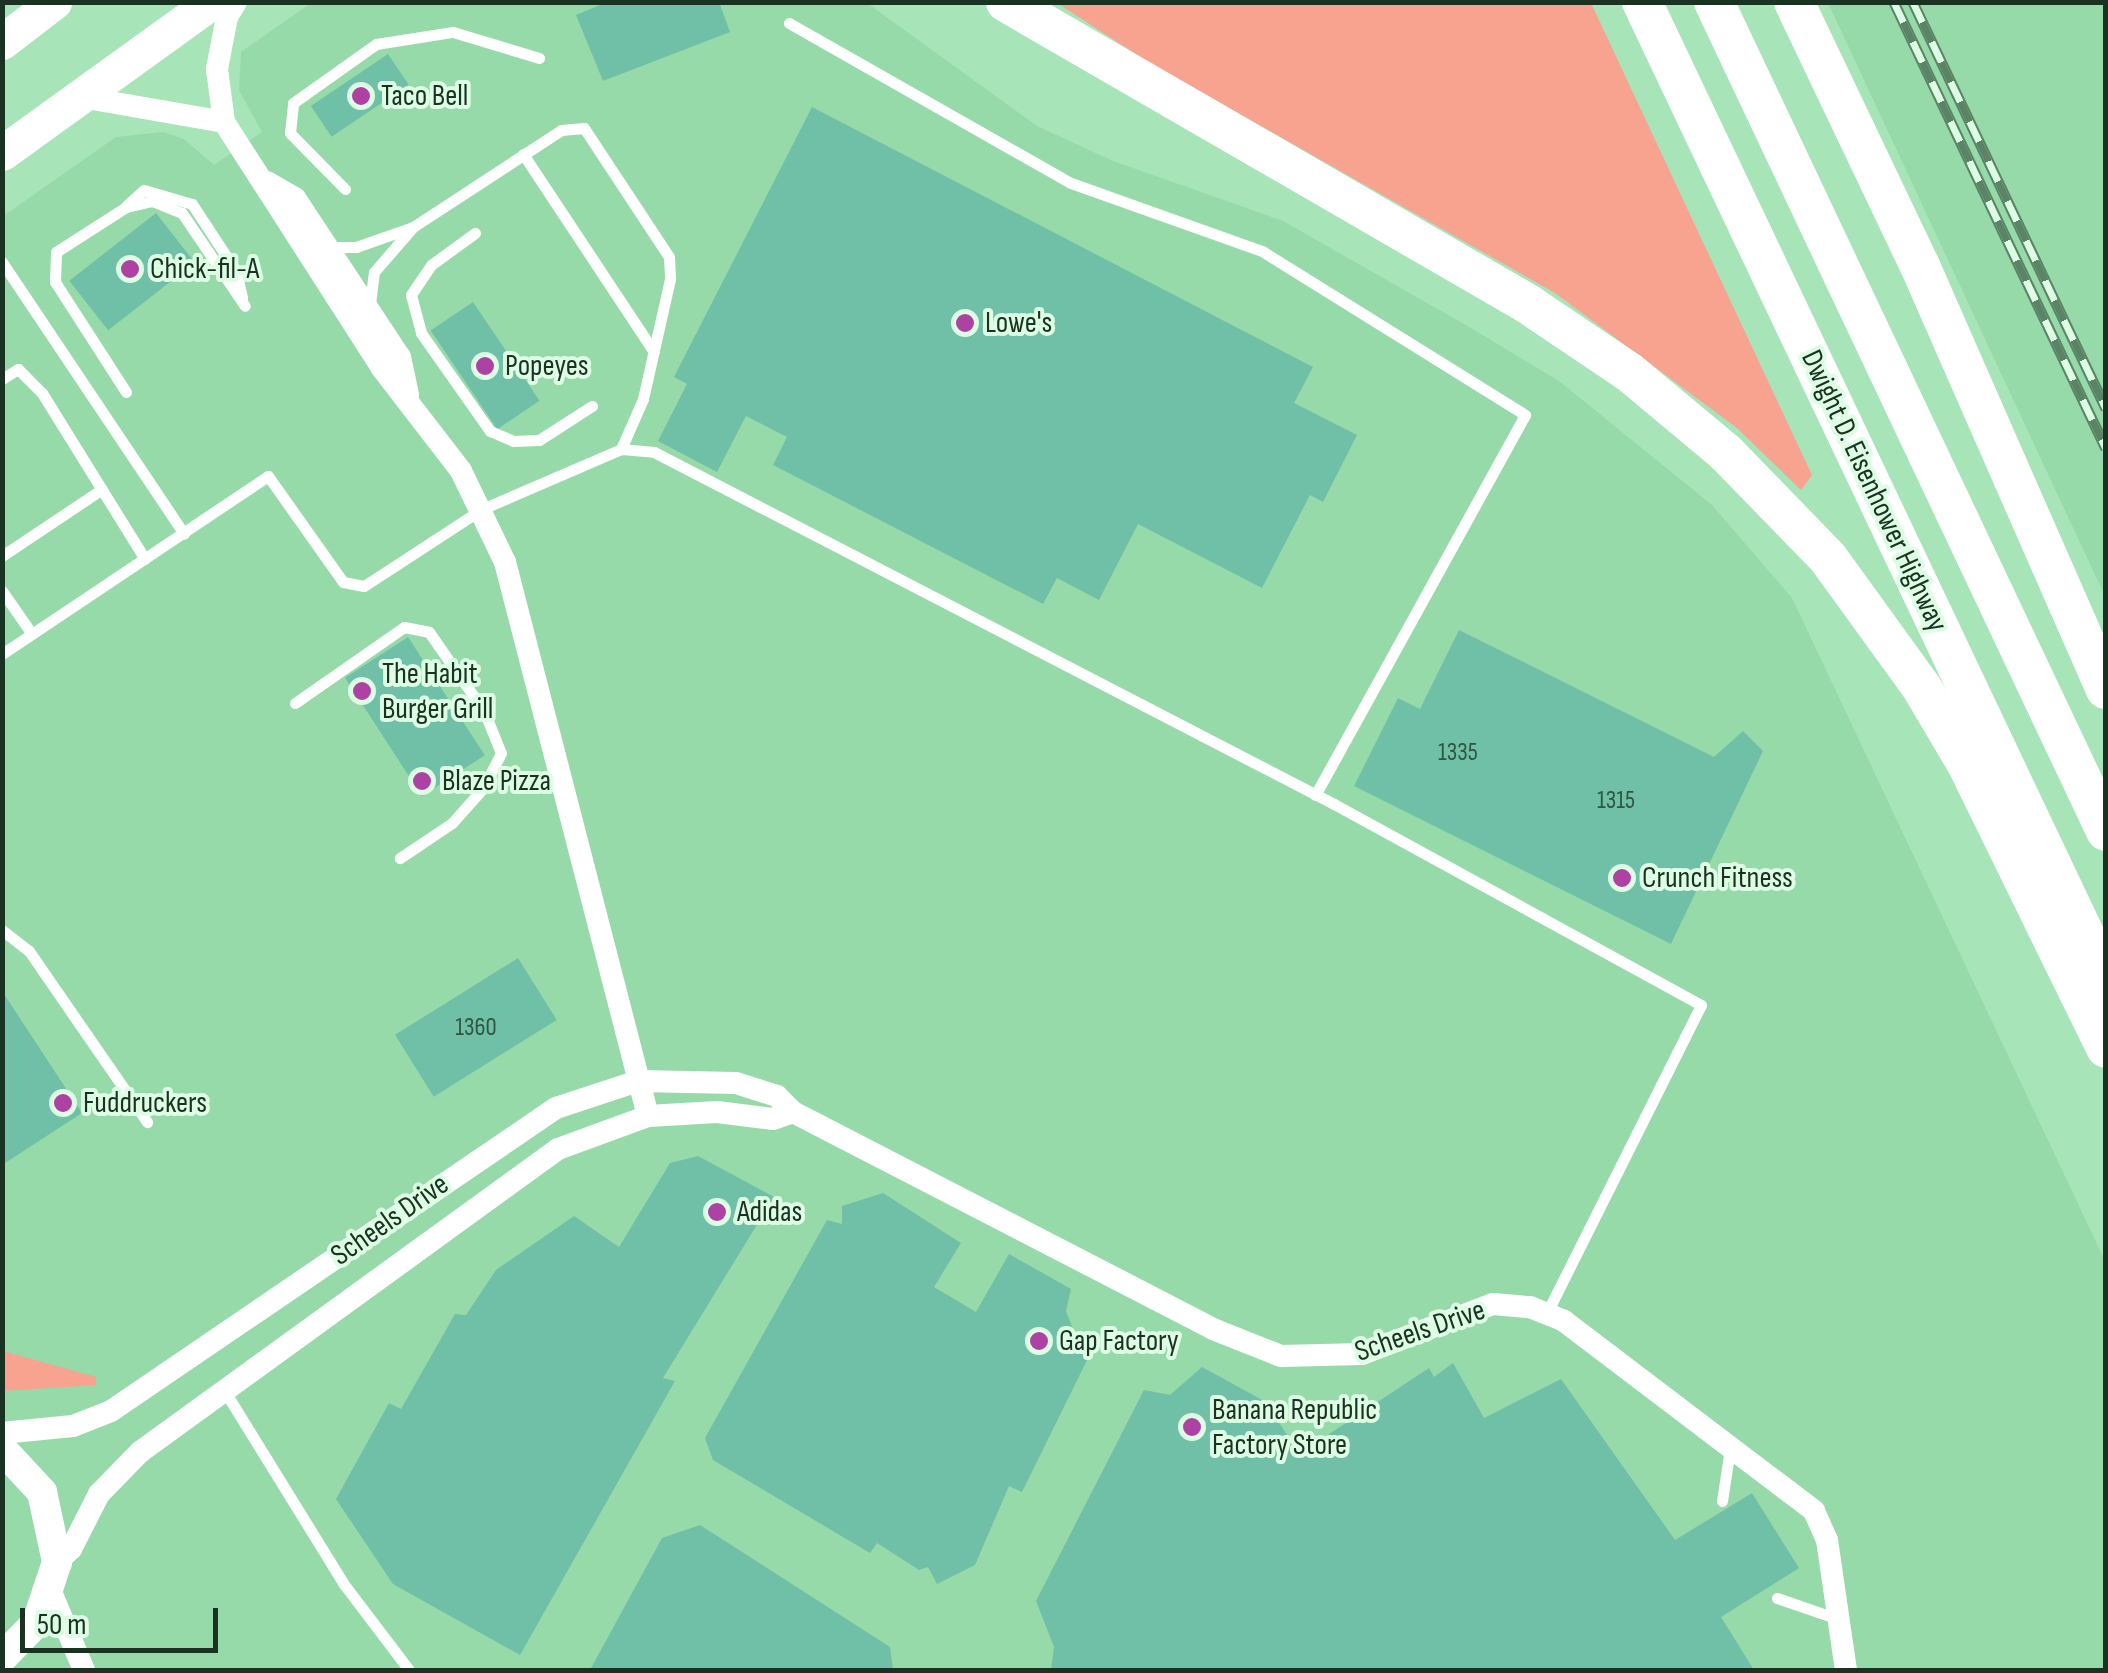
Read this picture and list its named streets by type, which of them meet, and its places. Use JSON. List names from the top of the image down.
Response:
{
  "streets": {
    "highway": ["Dwight D. Eisenhower Highway"],
    "street": ["Scheels Drive"]
  },
  "places": [
    "Taco Bell",
    "Chick-fil-A",
    "Lowe's",
    "Popeyes",
    "The Habit Burger Grill",
    "Blaze Pizza",
    "Crunch Fitness",
    "Fuddruckers",
    "Adidas",
    "Gap Factory",
    "Banana Republic Factory Store"
  ],
  "house_numbers": ["1335", "1315", "1360"],
  "scale_bar": "50 m"
}
